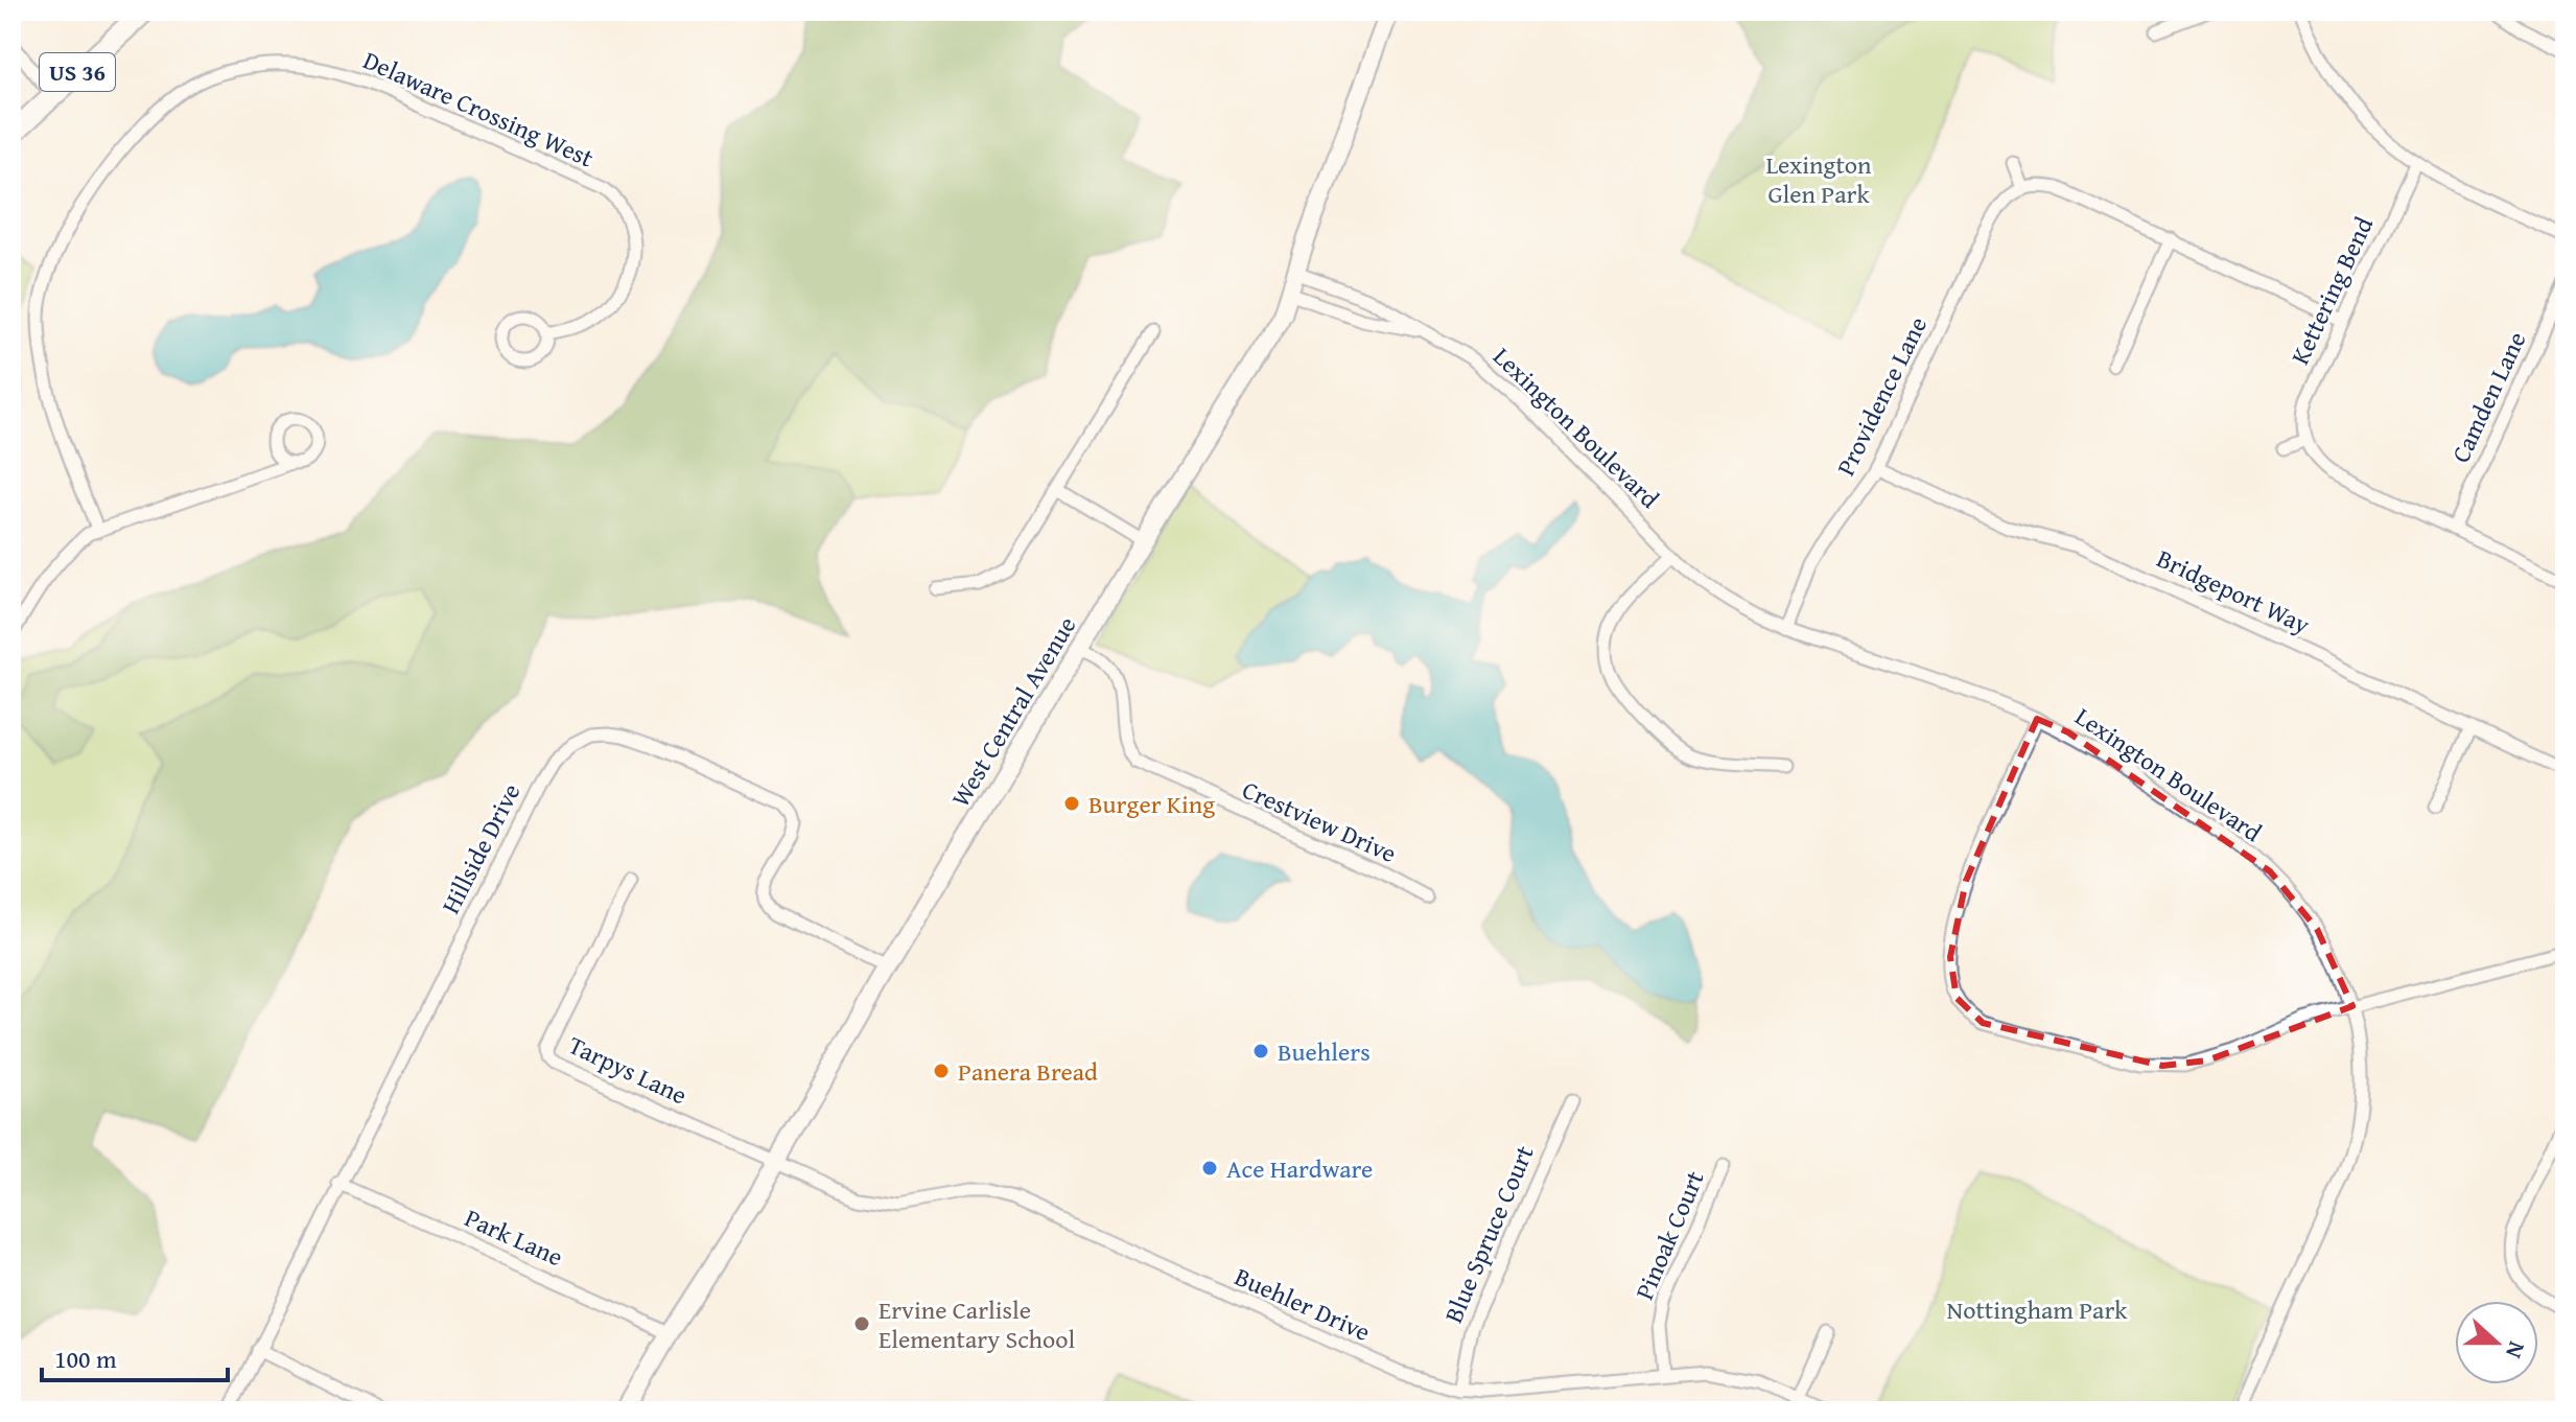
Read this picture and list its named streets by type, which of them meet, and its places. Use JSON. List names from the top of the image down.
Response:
{
  "streets": {
    "highway": ["US 36"],
    "main road": ["West Central Avenue"],
    "street": [
      "Delaware Crossing West",
      "Kettering Bend",
      "Providence Lane",
      "Camden Lane",
      "Lexington Boulevard",
      "Bridgeport Way",
      "Crestview Drive",
      "Hillside Drive",
      "Tarpys Lane",
      "Blue Spruce Court",
      "Pinoak Court",
      "Park Lane",
      "Buehler Drive"
    ]
  },
  "crossings": [
    ["Providence Lane", "Lexington Boulevard"],
    ["Providence Lane", "Bridgeport Way"],
    ["Lexington Boulevard", "West Central Avenue"],
    ["West Central Avenue", "Crestview Drive"],
    ["West Central Avenue", "Hillside Drive"],
    ["West Central Avenue", "Tarpys Lane"],
    ["West Central Avenue", "Park Lane"],
    ["West Central Avenue", "Buehler Drive"],
    ["Hillside Drive", "Park Lane"],
    ["Tarpys Lane", "Buehler Drive"],
    ["Blue Spruce Court", "Buehler Drive"],
    ["Pinoak Court", "Buehler Drive"]
  ],
  "parks": ["Lexington Glen Park", "Nottingham Park"],
  "places": [
    "Burger King",
    "Buehlers",
    "Panera Bread",
    "Ace Hardware",
    "Ervine Carlisle Elementary School"
  ],
  "scale_bar": "100 m",
  "north": "right"
}
